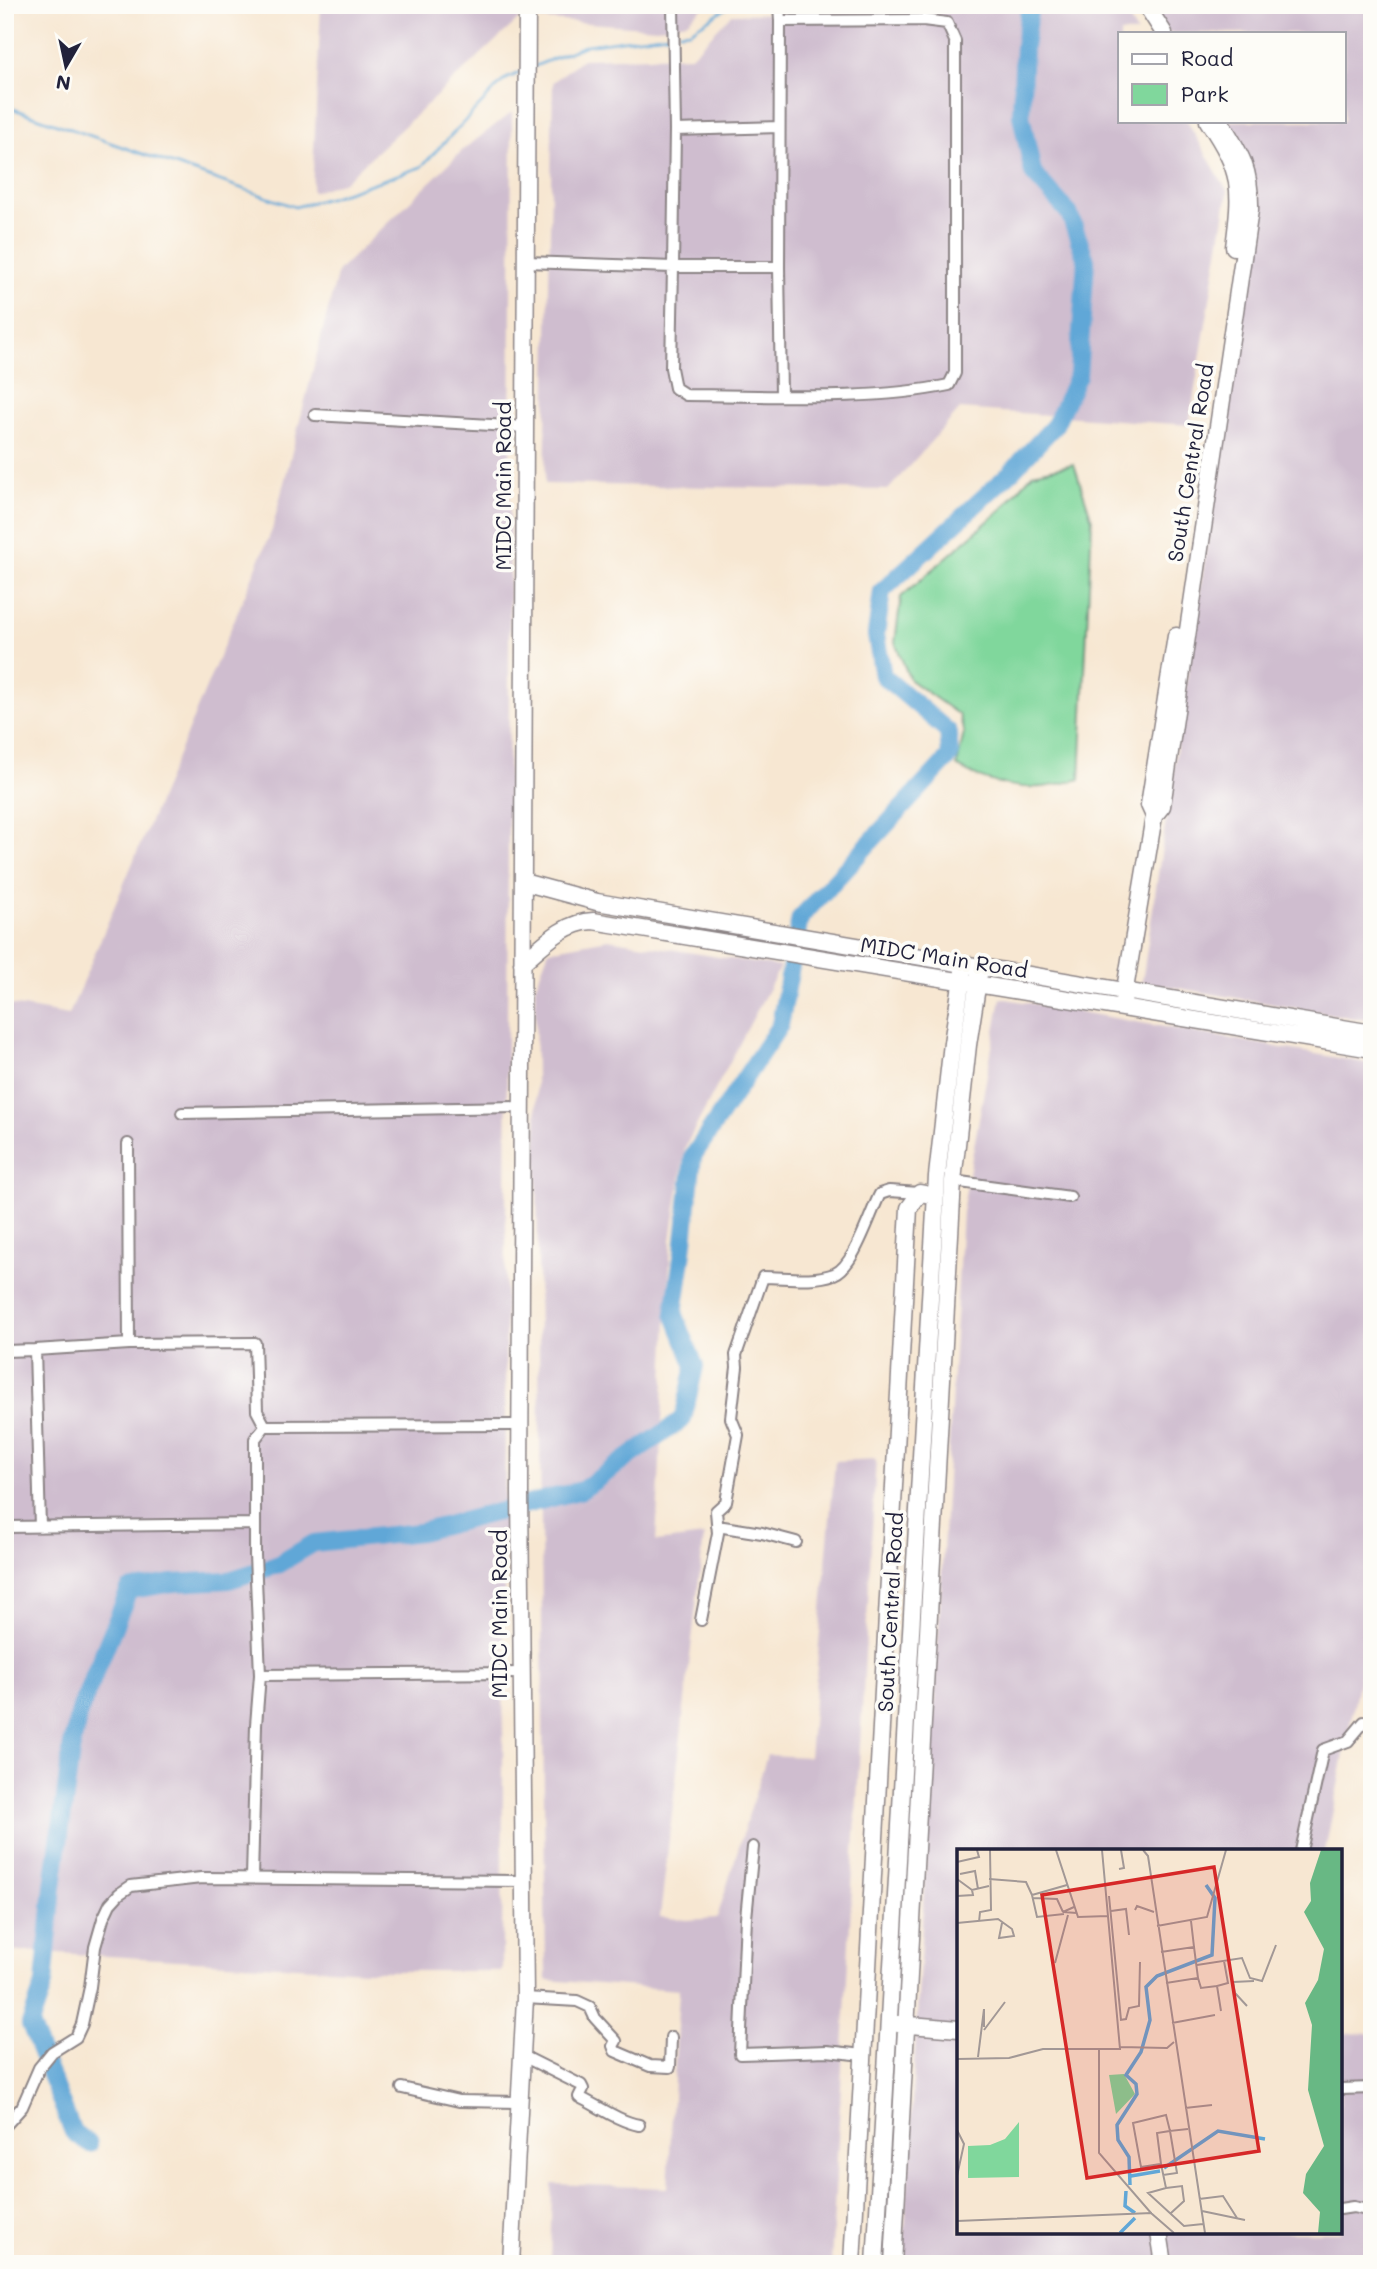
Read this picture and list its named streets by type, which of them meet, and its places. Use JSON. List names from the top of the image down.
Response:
{
  "streets": {
    "street": ["South Central Road", "MIDC Main Road"]
  },
  "crossings": [
    ["South Central Road", "MIDC Main Road"]
  ],
  "legend": ["Road", "Park"],
  "north": "bottom"
}
